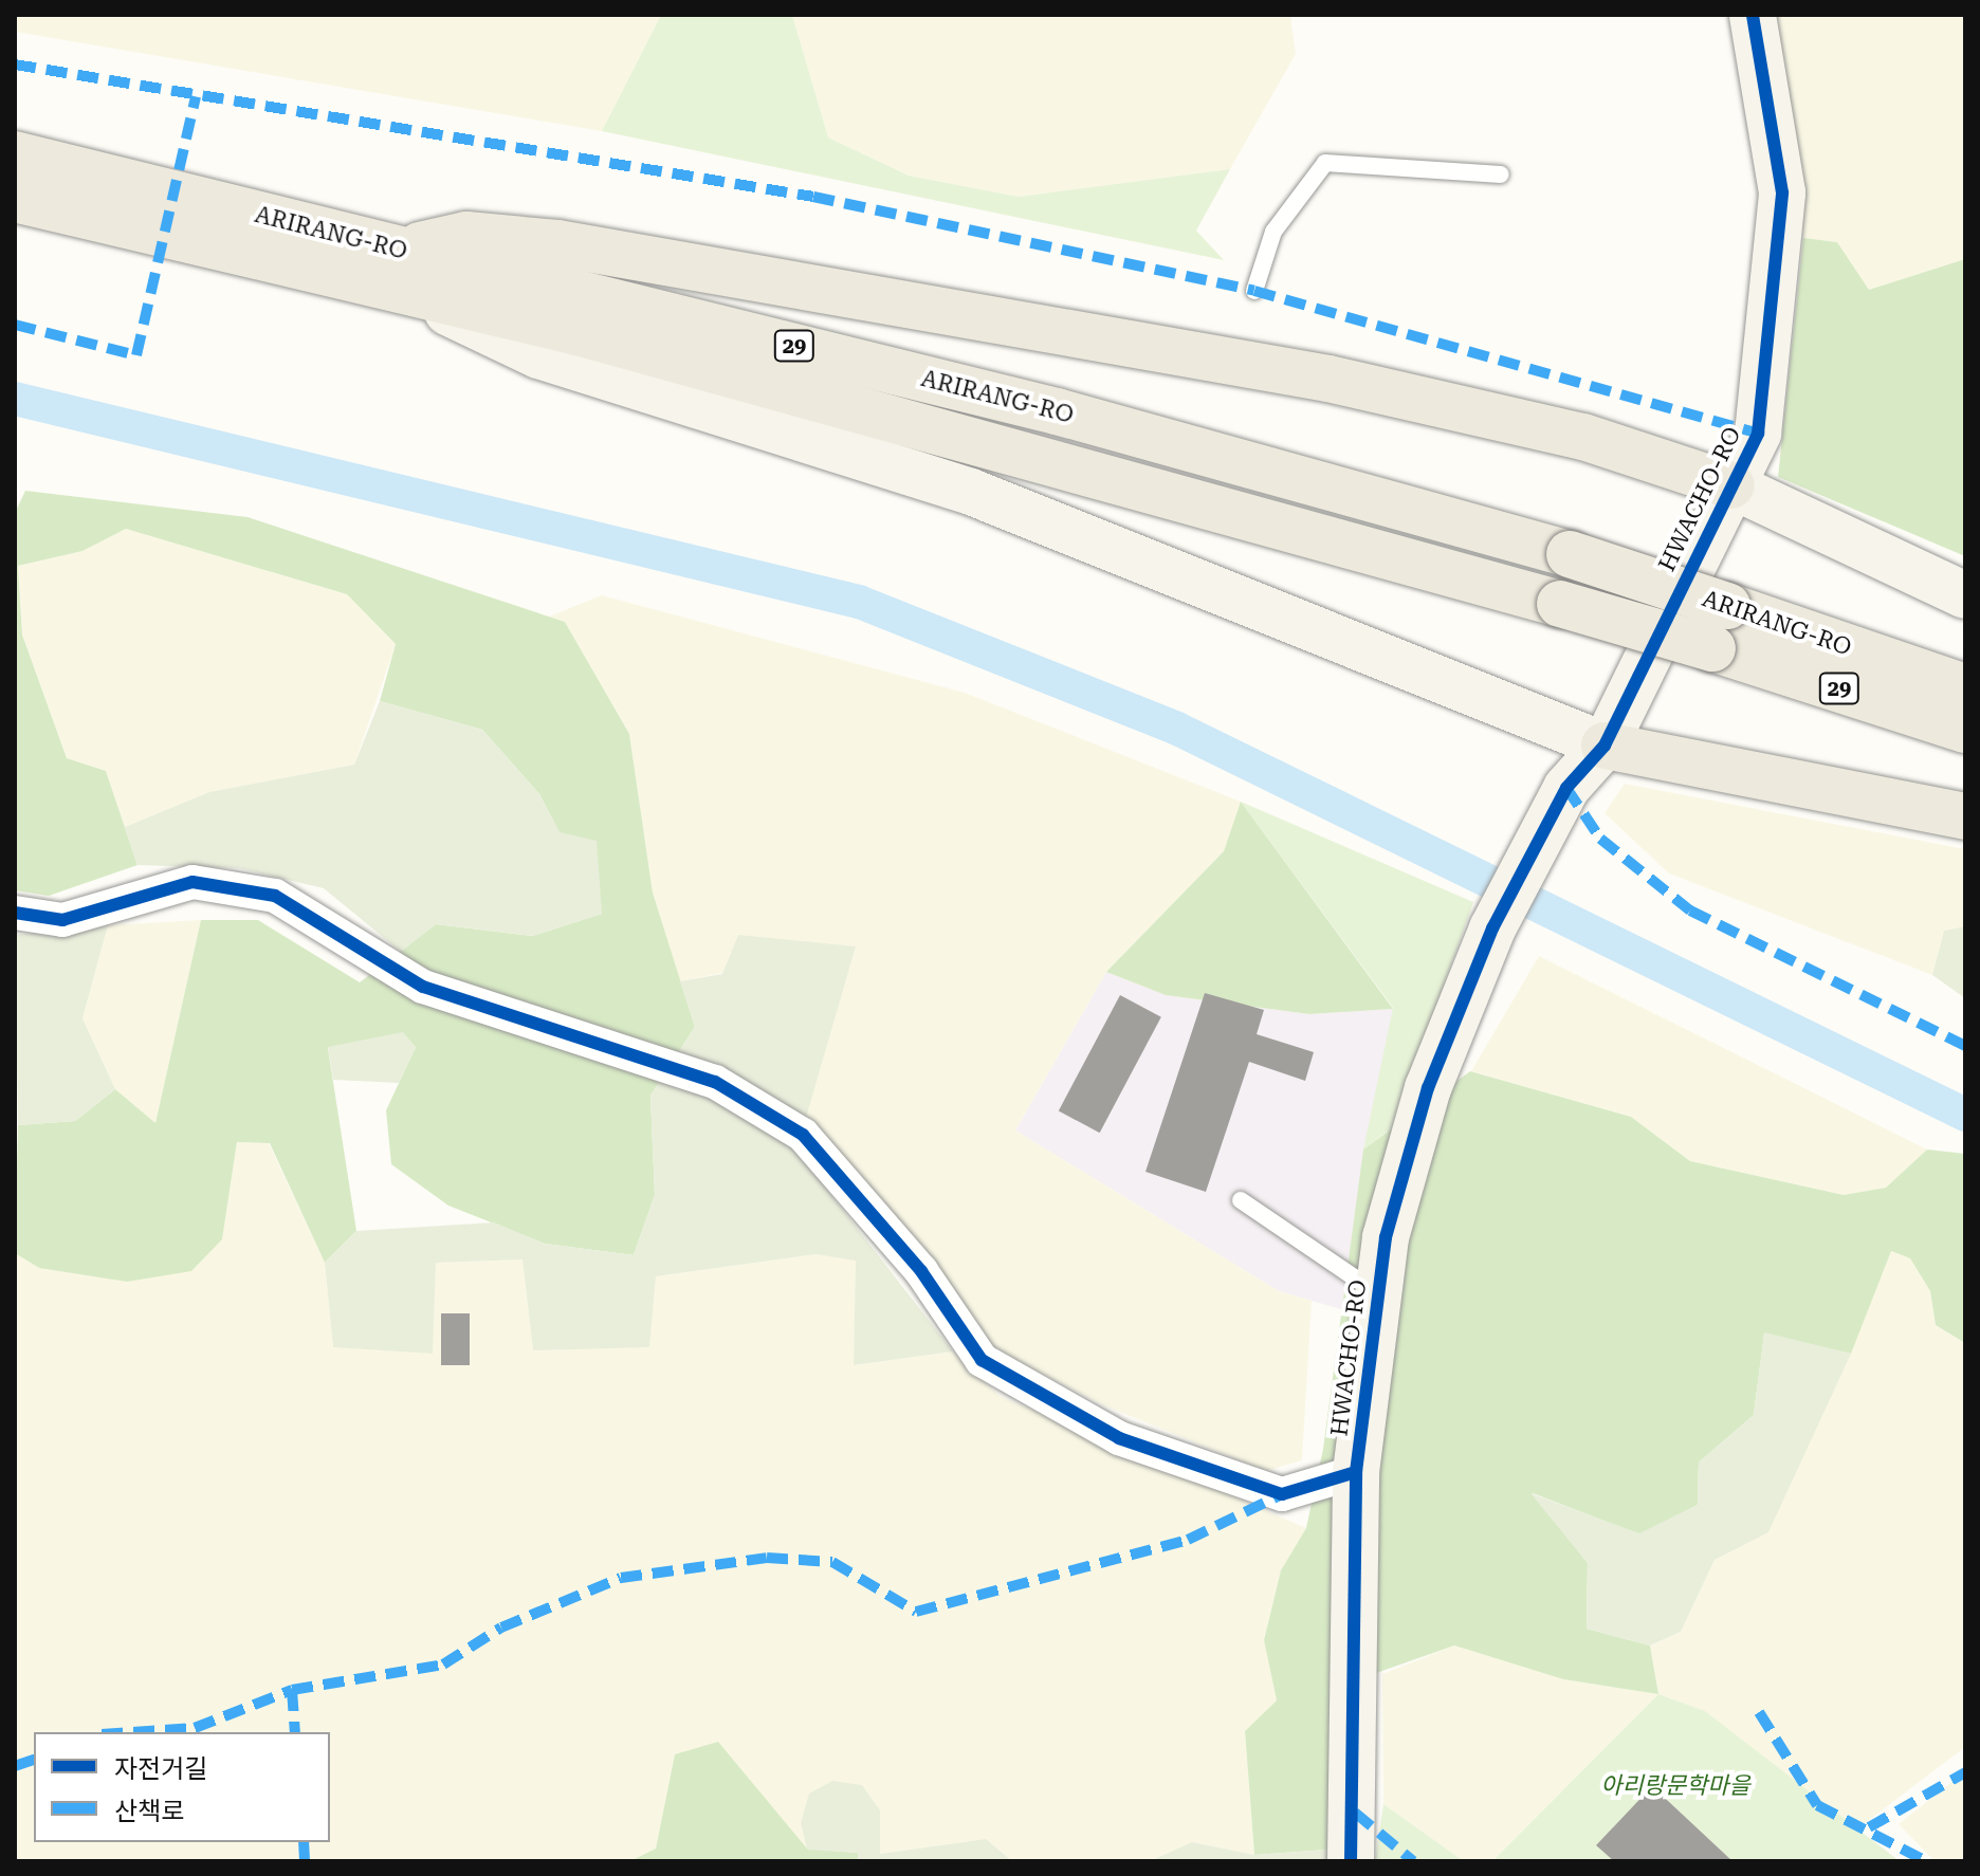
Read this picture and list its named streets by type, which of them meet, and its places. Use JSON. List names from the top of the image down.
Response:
{
  "streets": {
    "main road": ["ARIRANG-RO", "29"],
    "street": ["HWACHO-RO"]
  },
  "parks": ["아리랑문학마을"],
  "legend": ["자전거길", "산책로"]
}
